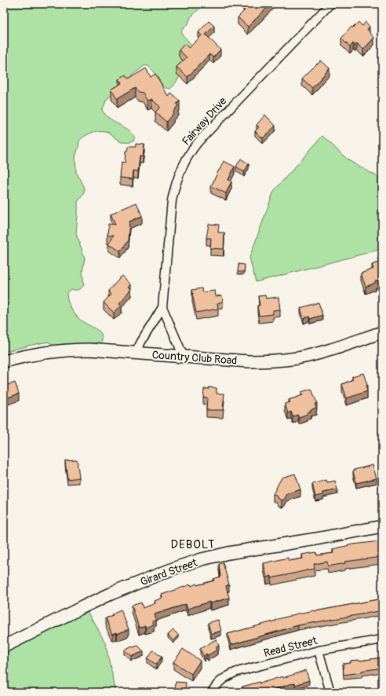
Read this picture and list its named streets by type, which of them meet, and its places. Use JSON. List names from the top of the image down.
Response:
{
  "streets": {
    "street": [
      "Fairway Drive",
      "Country Club Road",
      "Girard Street",
      "Read Street"
    ]
  },
  "crossings": [
    ["Fairway Drive", "Country Club Road"]
  ],
  "districts": ["DEBOLT"]
}
